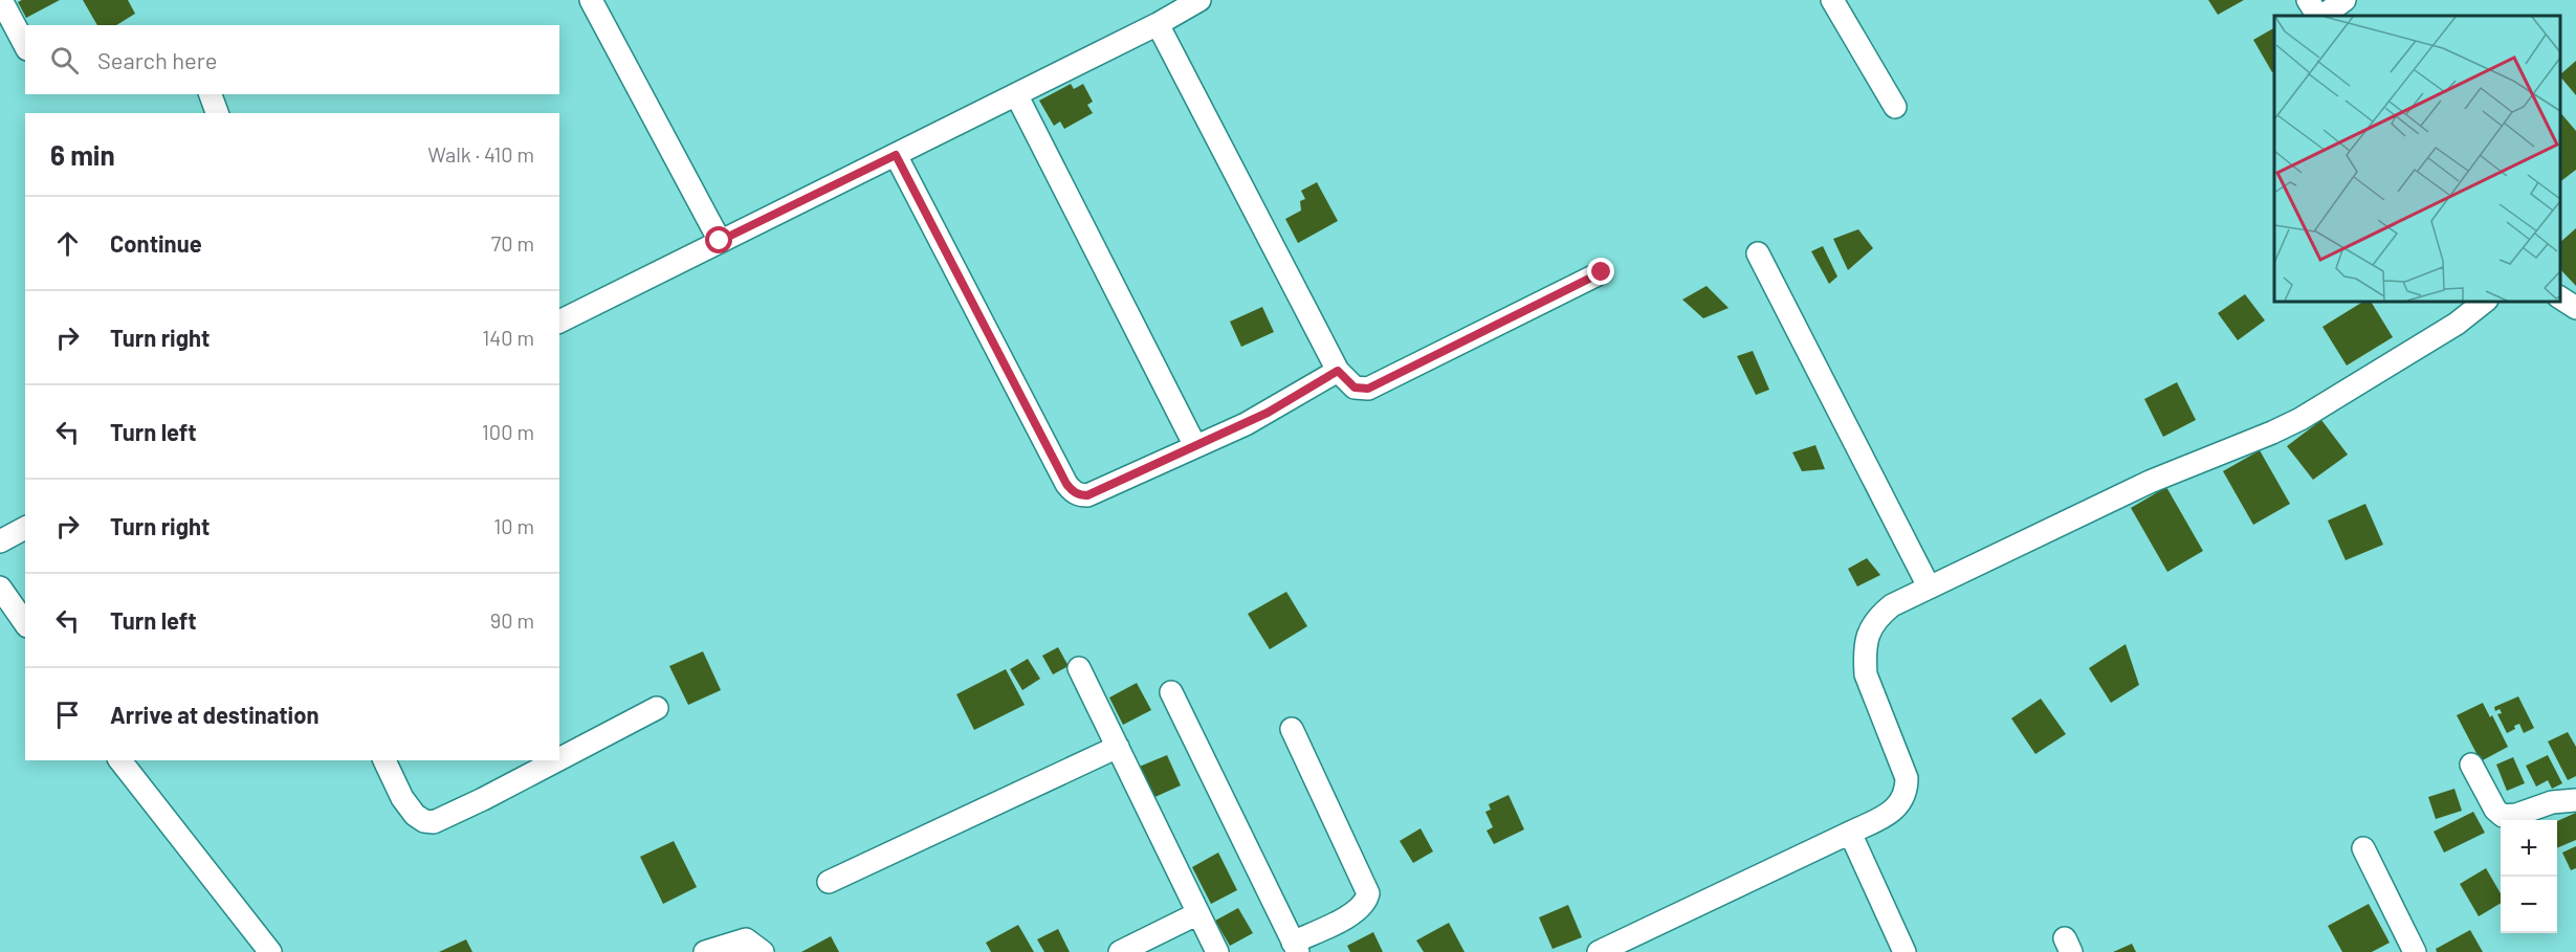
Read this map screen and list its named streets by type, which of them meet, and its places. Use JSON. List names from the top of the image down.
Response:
{
  "page": {
    "search": "Search here",
    "heading": ["6 min", "Walk · 410 m"],
    "list": [
      ["Continue", "70 m"],
      ["Turn right", "140 m"],
      ["Turn left", "100 m"],
      ["Turn right", "10 m"],
      ["Turn left", "90 m"],
      "Arrive at destination"
    ],
    "map_buttons": ["+", "−"]
  }
}
